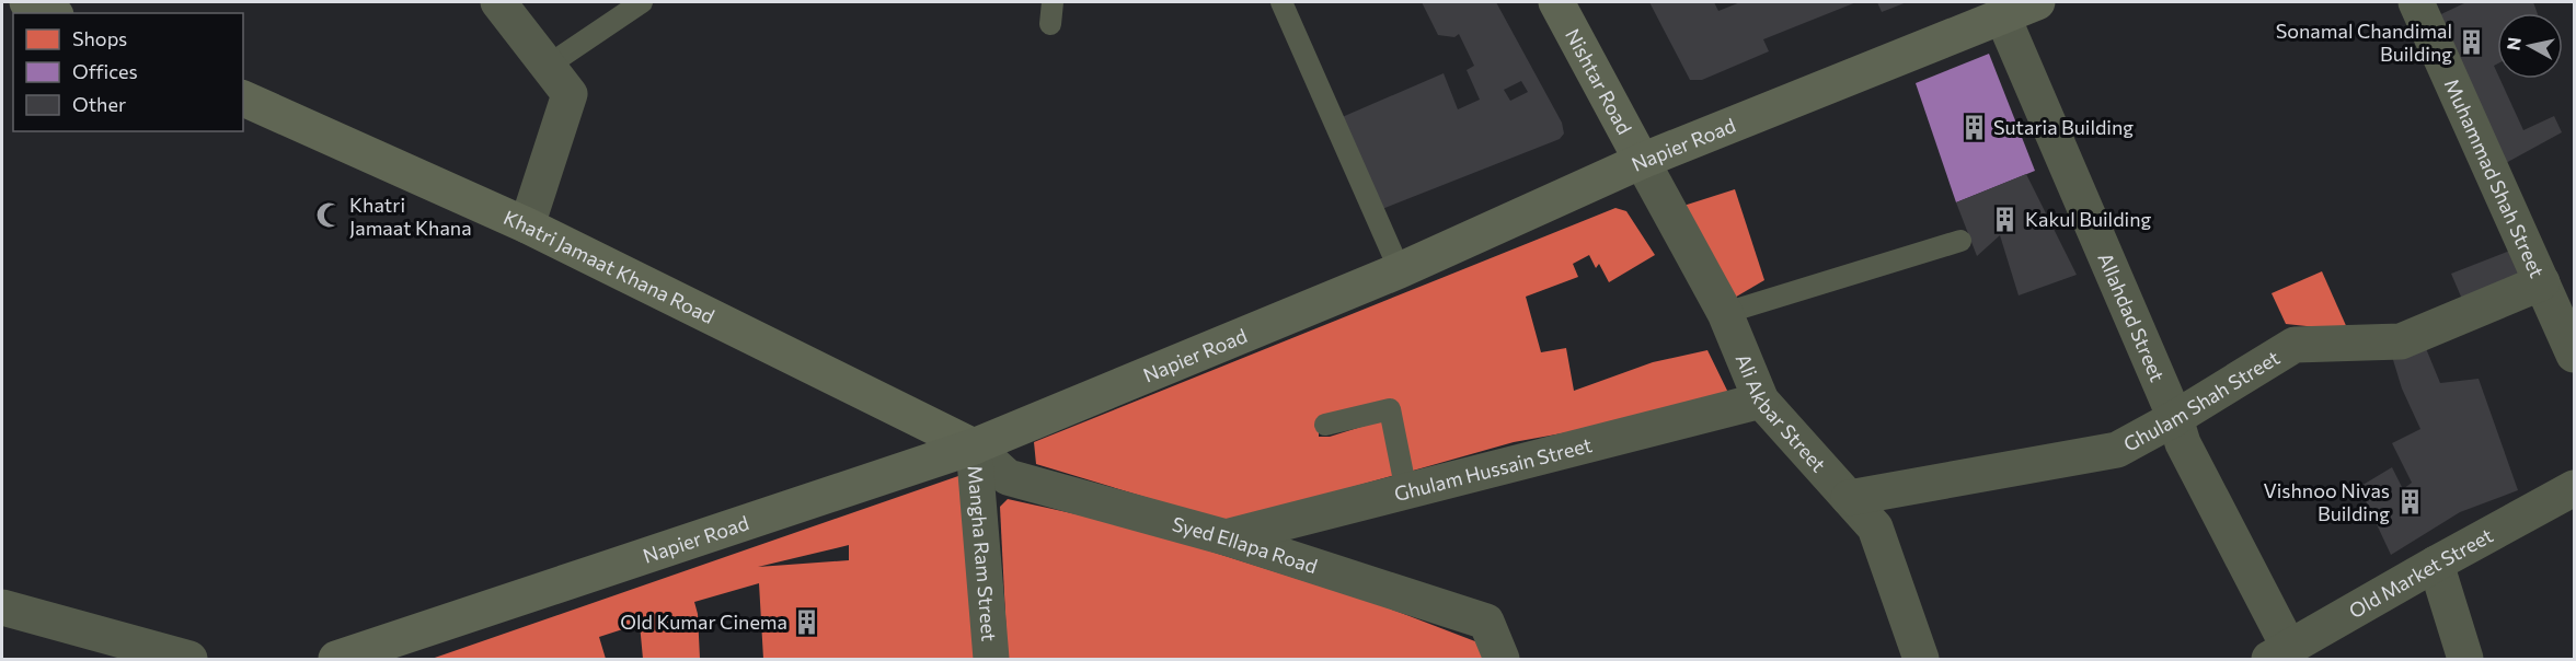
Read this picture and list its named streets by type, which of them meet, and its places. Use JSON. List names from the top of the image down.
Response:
{
  "streets": {
    "main road": ["Nishtar Road", "Napier Road"],
    "street": [
      "Muhammad Shah Street",
      "Khatri Jamaat Khana Road",
      "Allahdad Street",
      "Ghulam Shah Street",
      "Ali Akbar Street",
      "Ghulam Hussain Street",
      "Syed Ellapa Road",
      "Mangha Ram Street",
      "Old Market Street"
    ]
  },
  "crossings": [
    ["Nishtar Road", "Napier Road"],
    ["Nishtar Road", "Ali Akbar Street"],
    ["Napier Road", "Khatri Jamaat Khana Road"],
    ["Napier Road", "Allahdad Street"],
    ["Napier Road", "Ali Akbar Street"],
    ["Napier Road", "Syed Ellapa Road"],
    ["Napier Road", "Mangha Ram Street"],
    ["Muhammad Shah Street", "Ghulam Shah Street"],
    ["Khatri Jamaat Khana Road", "Syed Ellapa Road"],
    ["Khatri Jamaat Khana Road", "Mangha Ram Street"],
    ["Allahdad Street", "Ghulam Shah Street"],
    ["Allahdad Street", "Old Market Street"],
    ["Ghulam Shah Street", "Ali Akbar Street"],
    ["Ali Akbar Street", "Ghulam Hussain Street"],
    ["Ghulam Hussain Street", "Syed Ellapa Road"],
    ["Syed Ellapa Road", "Mangha Ram Street"]
  ],
  "places": {
    "building": [
      "Sonamal Chandimal Building",
      "Sutaria Building",
      "Kakul Building",
      "Vishnoo Nivas Building",
      "Old Kumar Cinema"
    ],
    "mosque": ["Khatri Jamaat Khana"]
  },
  "legend": ["Shops", "Offices", "Other"],
  "north": "left"
}
